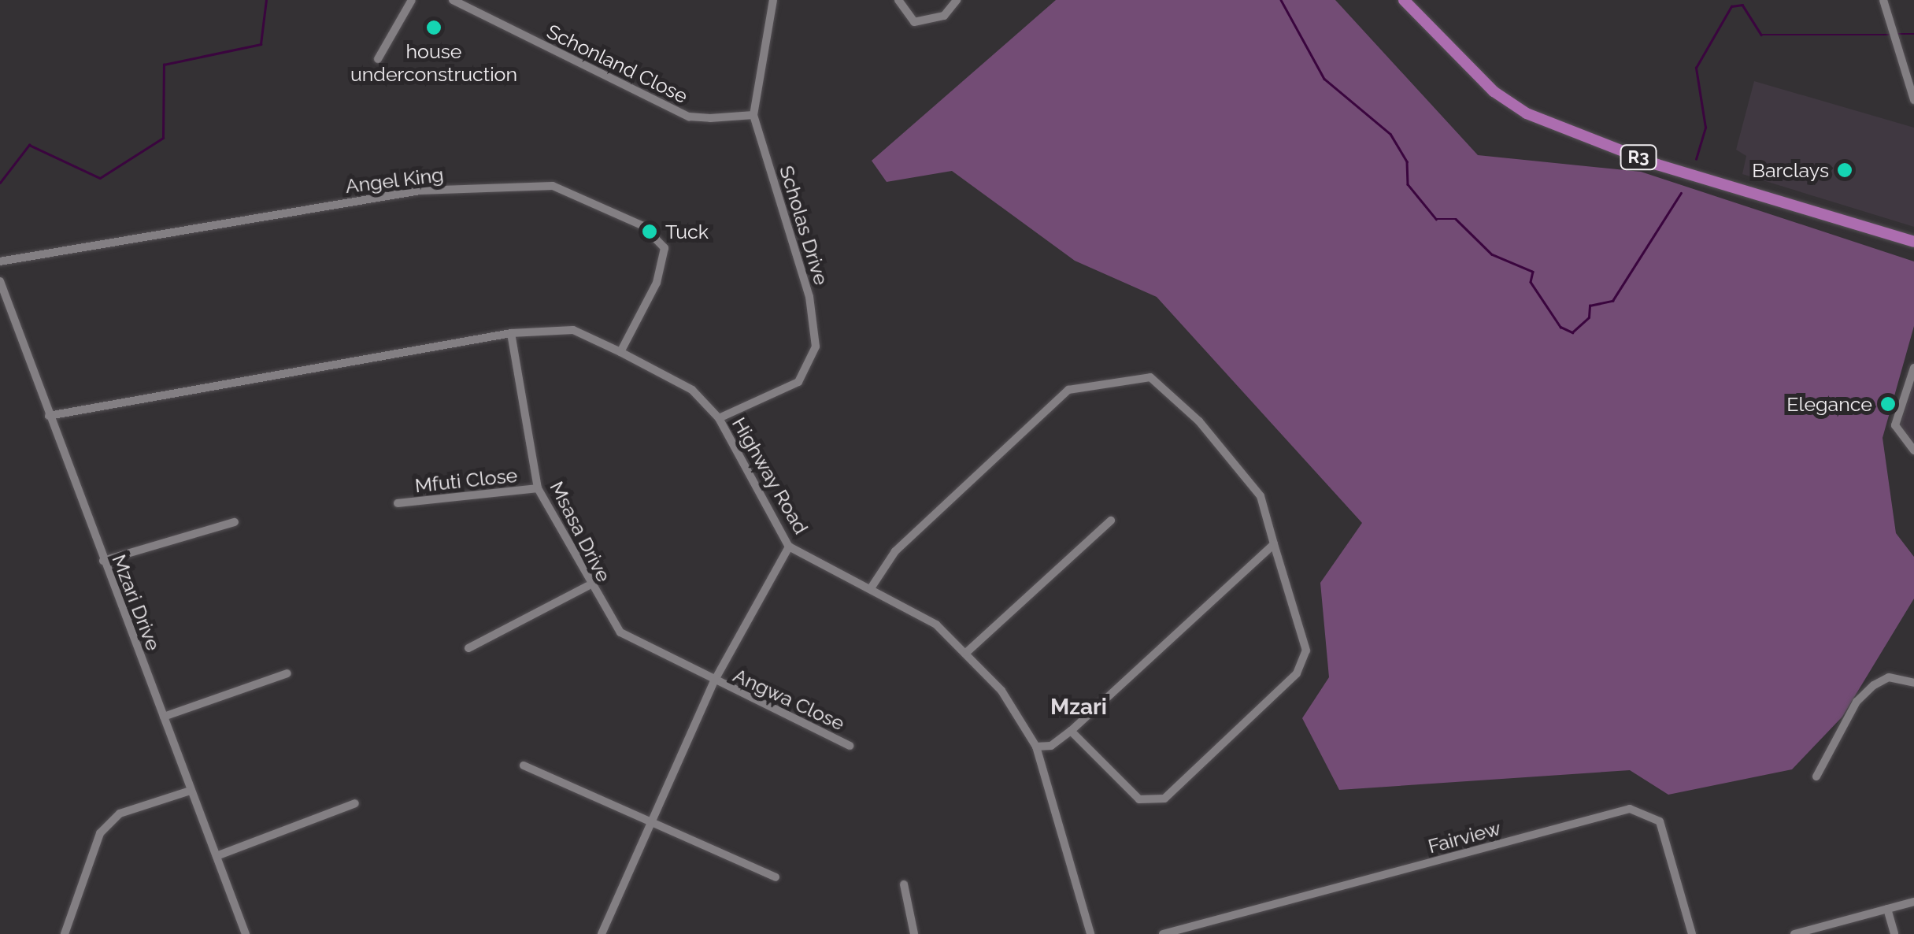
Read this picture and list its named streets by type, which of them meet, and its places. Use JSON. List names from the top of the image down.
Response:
{
  "streets": {
    "highway": ["R3"],
    "street": [
      "Schonland Close",
      "Angel King",
      "Scholas Drive",
      "Highway Road",
      "Mfuti Close",
      "Msasa Drive",
      "Mzari Drive",
      "Angwa Close",
      "Fairview"
    ]
  },
  "crossings": [
    ["Schonland Close", "Scholas Drive"],
    ["Angel King", "Highway Road"],
    ["Scholas Drive", "Highway Road"],
    ["Highway Road", "Msasa Drive"],
    ["Highway Road", "Mzari Drive"],
    ["Mfuti Close", "Msasa Drive"],
    ["Msasa Drive", "Angwa Close"]
  ],
  "districts": ["Mzari"],
  "places": [
    "house underconstruction",
    "Barclays",
    "Tuck",
    "Elegance"
  ]
}
